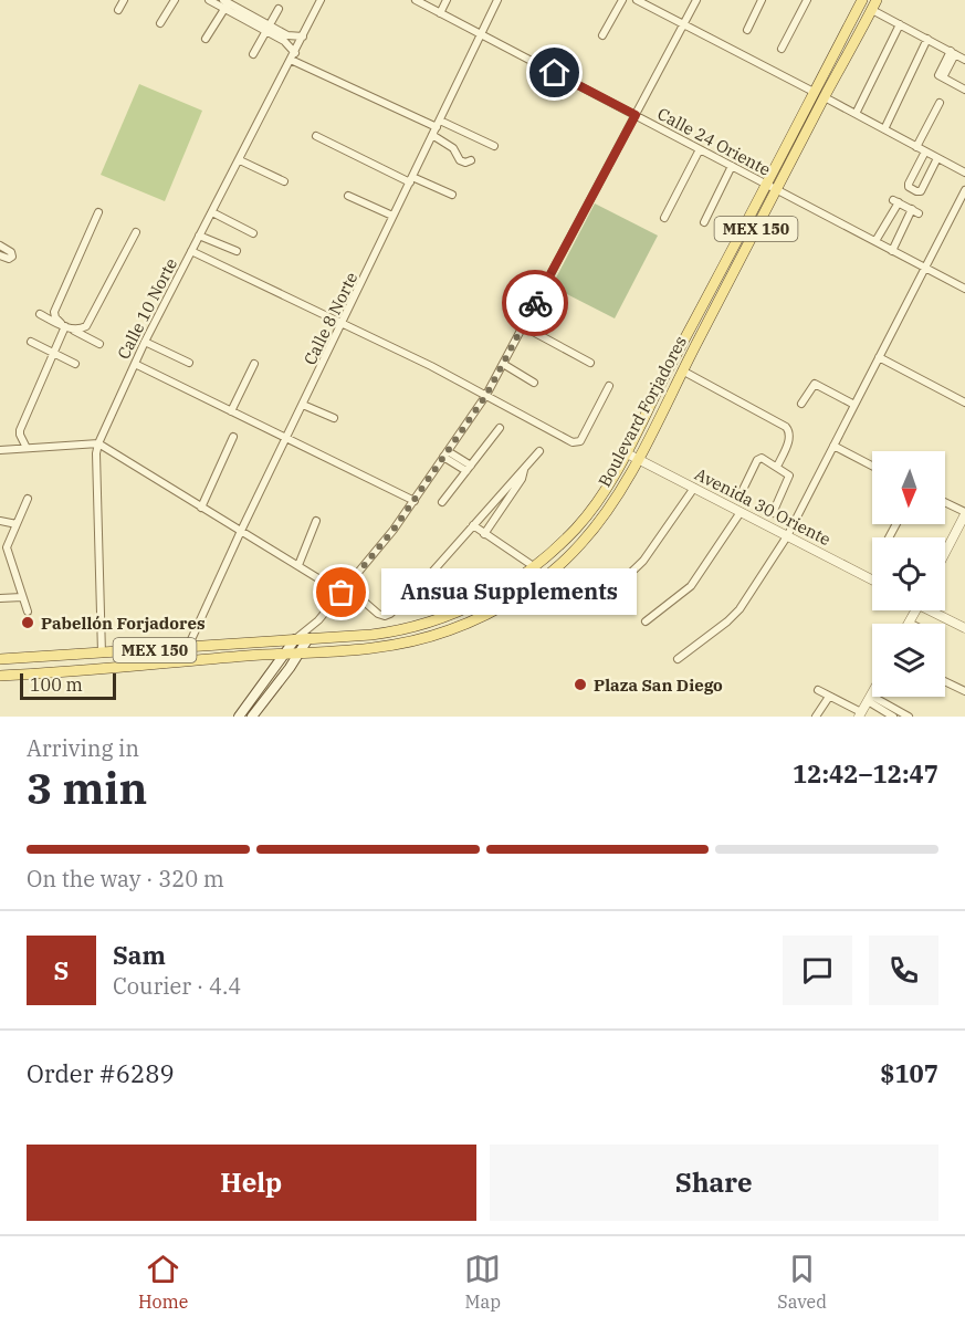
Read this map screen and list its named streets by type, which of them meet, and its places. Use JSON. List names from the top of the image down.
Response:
{
  "streets": {
    "main road": ["MEX 150", "Boulevard Forjadores"],
    "street": [
      "Calle 24 Oriente",
      "Calle 10 Norte",
      "Calle 8 Norte",
      "Avenida 30 Oriente"
    ]
  },
  "crossings": [
    ["Calle 24 Oriente", "Calle 8 Norte"],
    ["Calle 24 Oriente", "Boulevard Forjadores"],
    ["MEX 150", "Calle 10 Norte"],
    ["MEX 150", "Calle 8 Norte"],
    ["MEX 150", "Boulevard Forjadores"],
    ["Boulevard Forjadores", "Avenida 30 Oriente"]
  ],
  "places": ["Ansua Supplements", "Pabellón Forjadores", "Plaza San Diego"],
  "scale_bar": "100 m",
  "north": "bottom",
  "page": {
    "bubble": "Ansua Supplements",
    "scale": "100 m",
    "heading": ["3 min", "Arriving in", "12:42–12:47"],
    "panel": [
      "Sam",
      "Courier · 4.4",
      "Order #6289",
      "$107"
    ],
    "bar": "On the way · 320 m",
    "round": "S",
    "buttons": ["Help", "Share"],
    "tabs": ["Home", "Map", "Saved"]
  }
}
